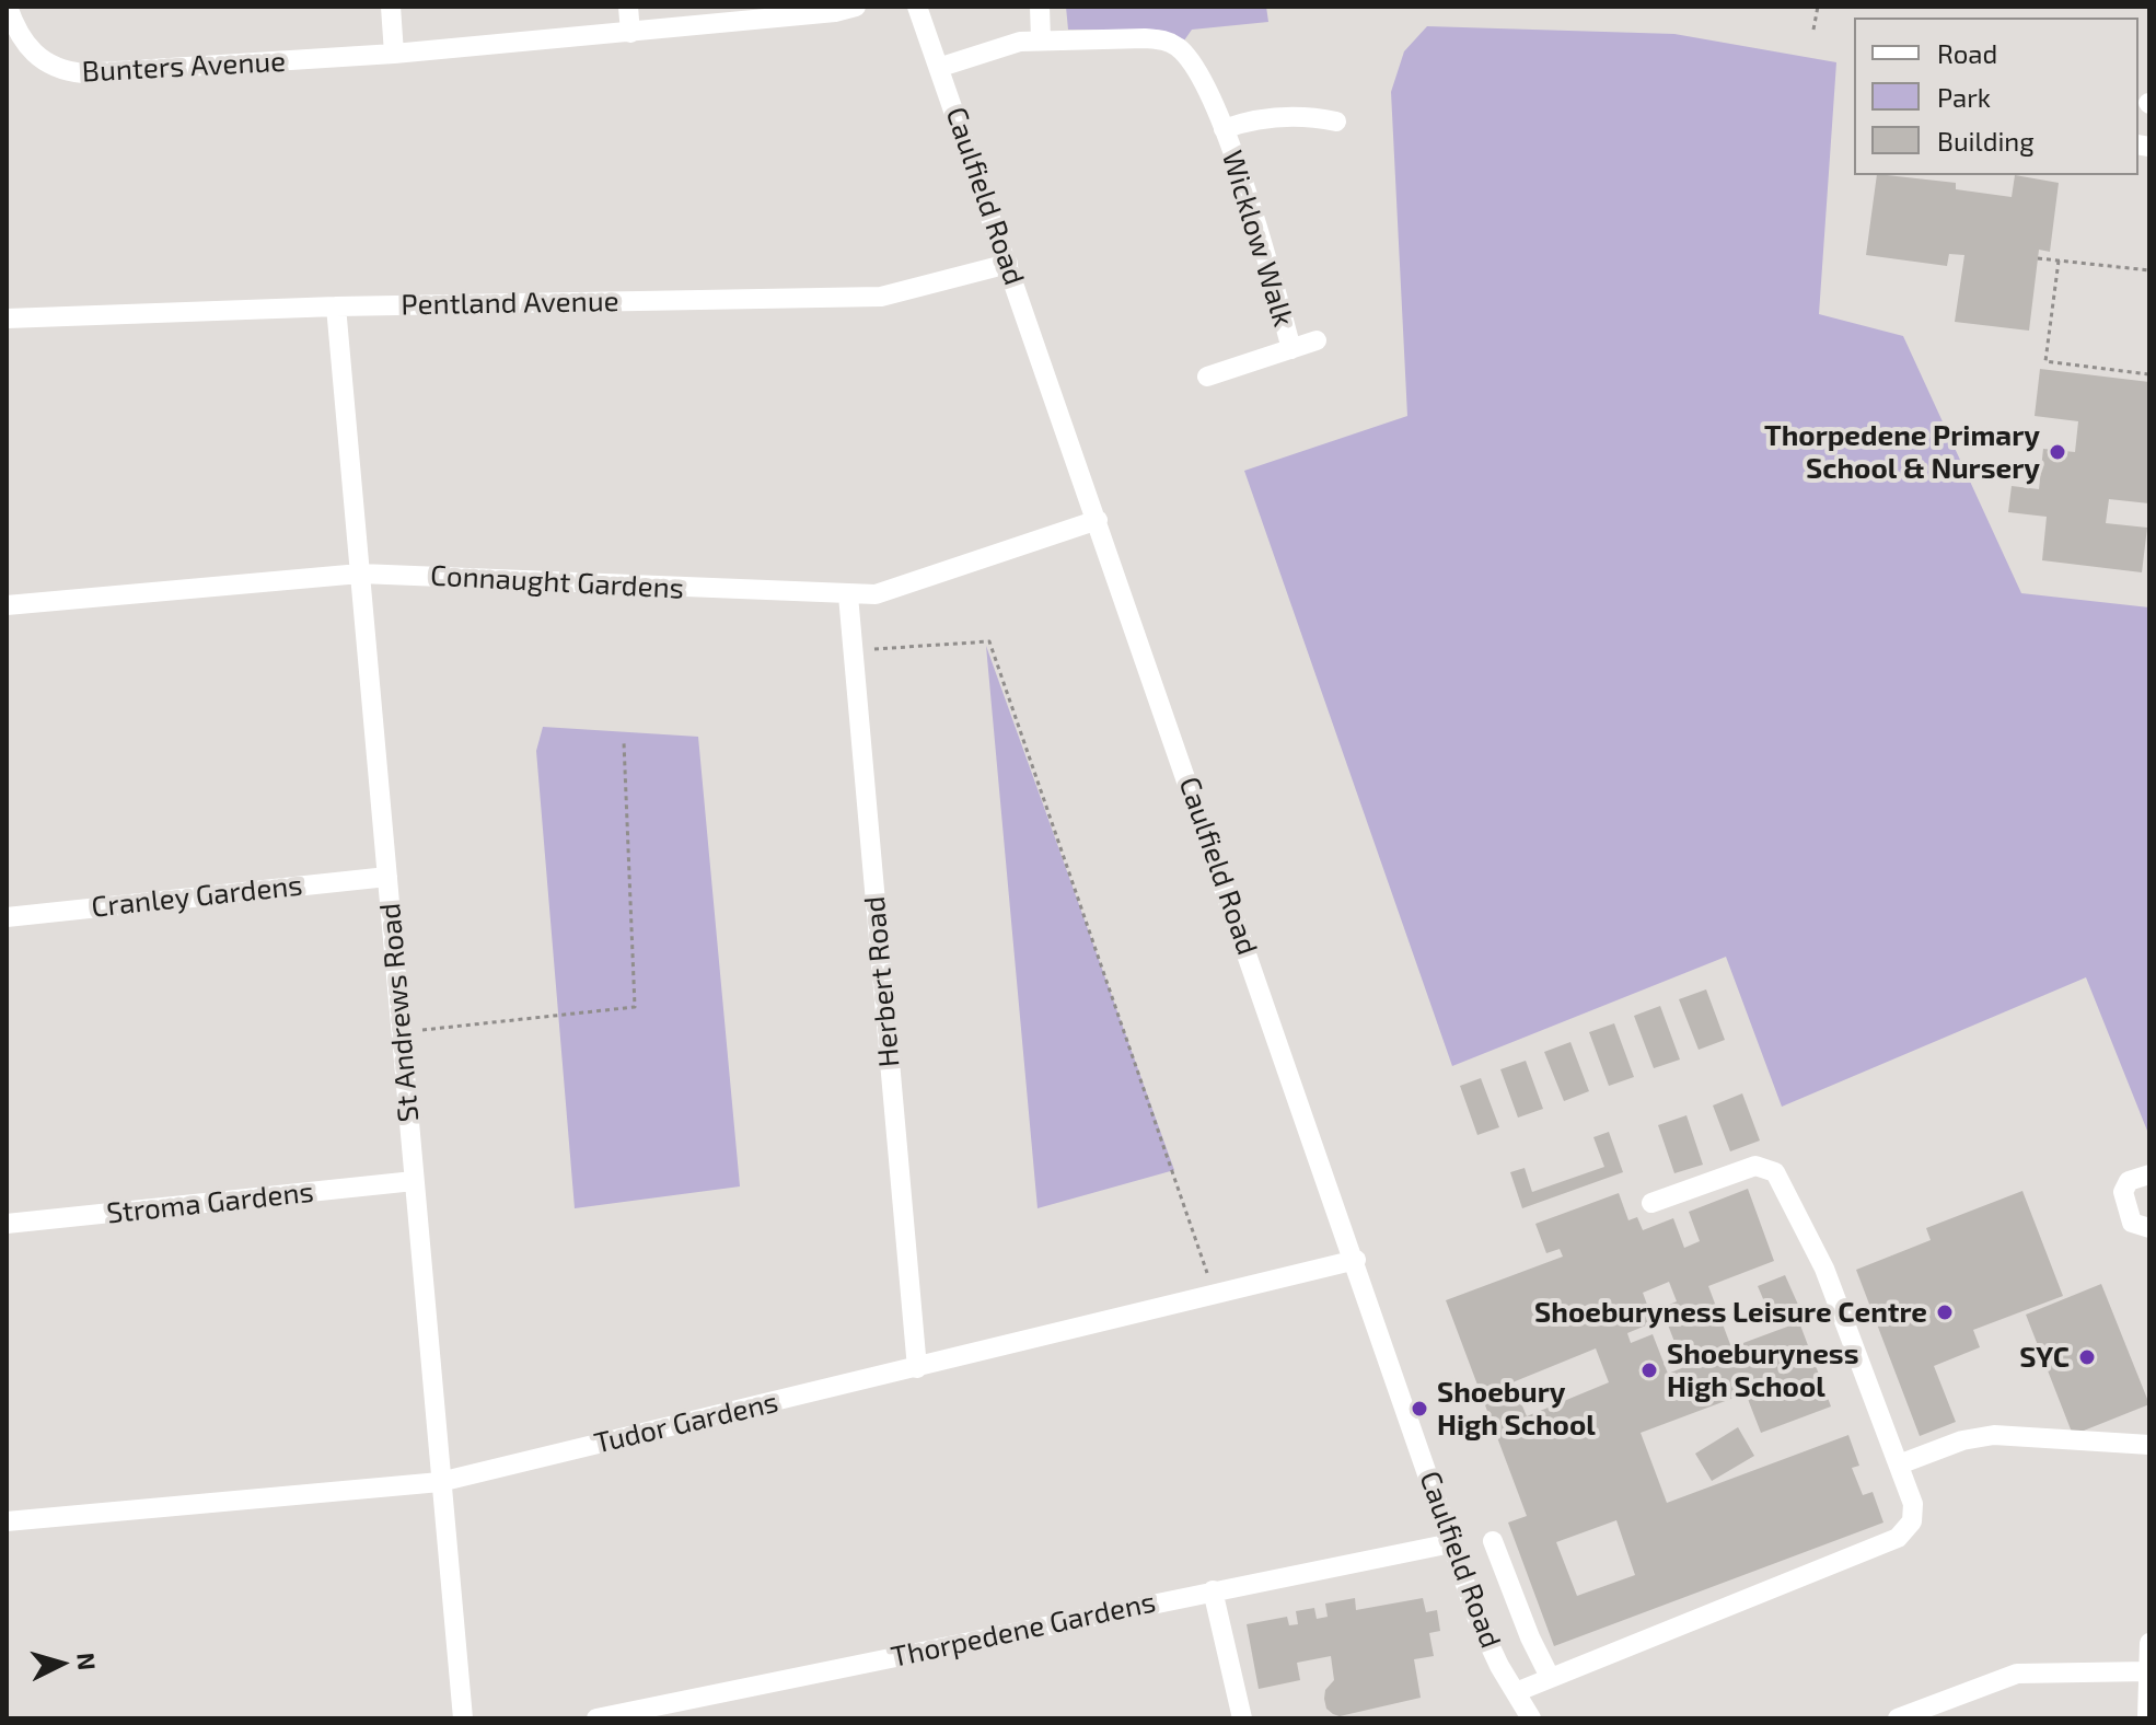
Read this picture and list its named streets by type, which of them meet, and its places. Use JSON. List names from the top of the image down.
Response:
{
  "streets": {
    "street": [
      "Bunters Avenue",
      "Caulfield Road",
      "Wicklow Walk",
      "Pentland Avenue",
      "Connaught Gardens",
      "Cranley Gardens",
      "Herbert Road",
      "St Andrews Road",
      "Stroma Gardens",
      "Tudor Gardens",
      "Thorpedene Gardens"
    ]
  },
  "crossings": [
    ["Caulfield Road", "Wicklow Walk"],
    ["Caulfield Road", "Pentland Avenue"],
    ["Caulfield Road", "Connaught Gardens"],
    ["Caulfield Road", "Tudor Gardens"],
    ["Caulfield Road", "Thorpedene Gardens"],
    ["Pentland Avenue", "St Andrews Road"],
    ["Connaught Gardens", "Herbert Road"],
    ["Connaught Gardens", "St Andrews Road"],
    ["Cranley Gardens", "St Andrews Road"],
    ["Herbert Road", "Tudor Gardens"],
    ["St Andrews Road", "Stroma Gardens"],
    ["St Andrews Road", "Tudor Gardens"]
  ],
  "places": [
    "Thorpedene Primary School & Nursery",
    "Shoeburyness Leisure Centre",
    "SYC",
    "Shoeburyness High School",
    "Shoebury High School"
  ],
  "legend": ["Road", "Park", "Building"],
  "north": "right"
}
